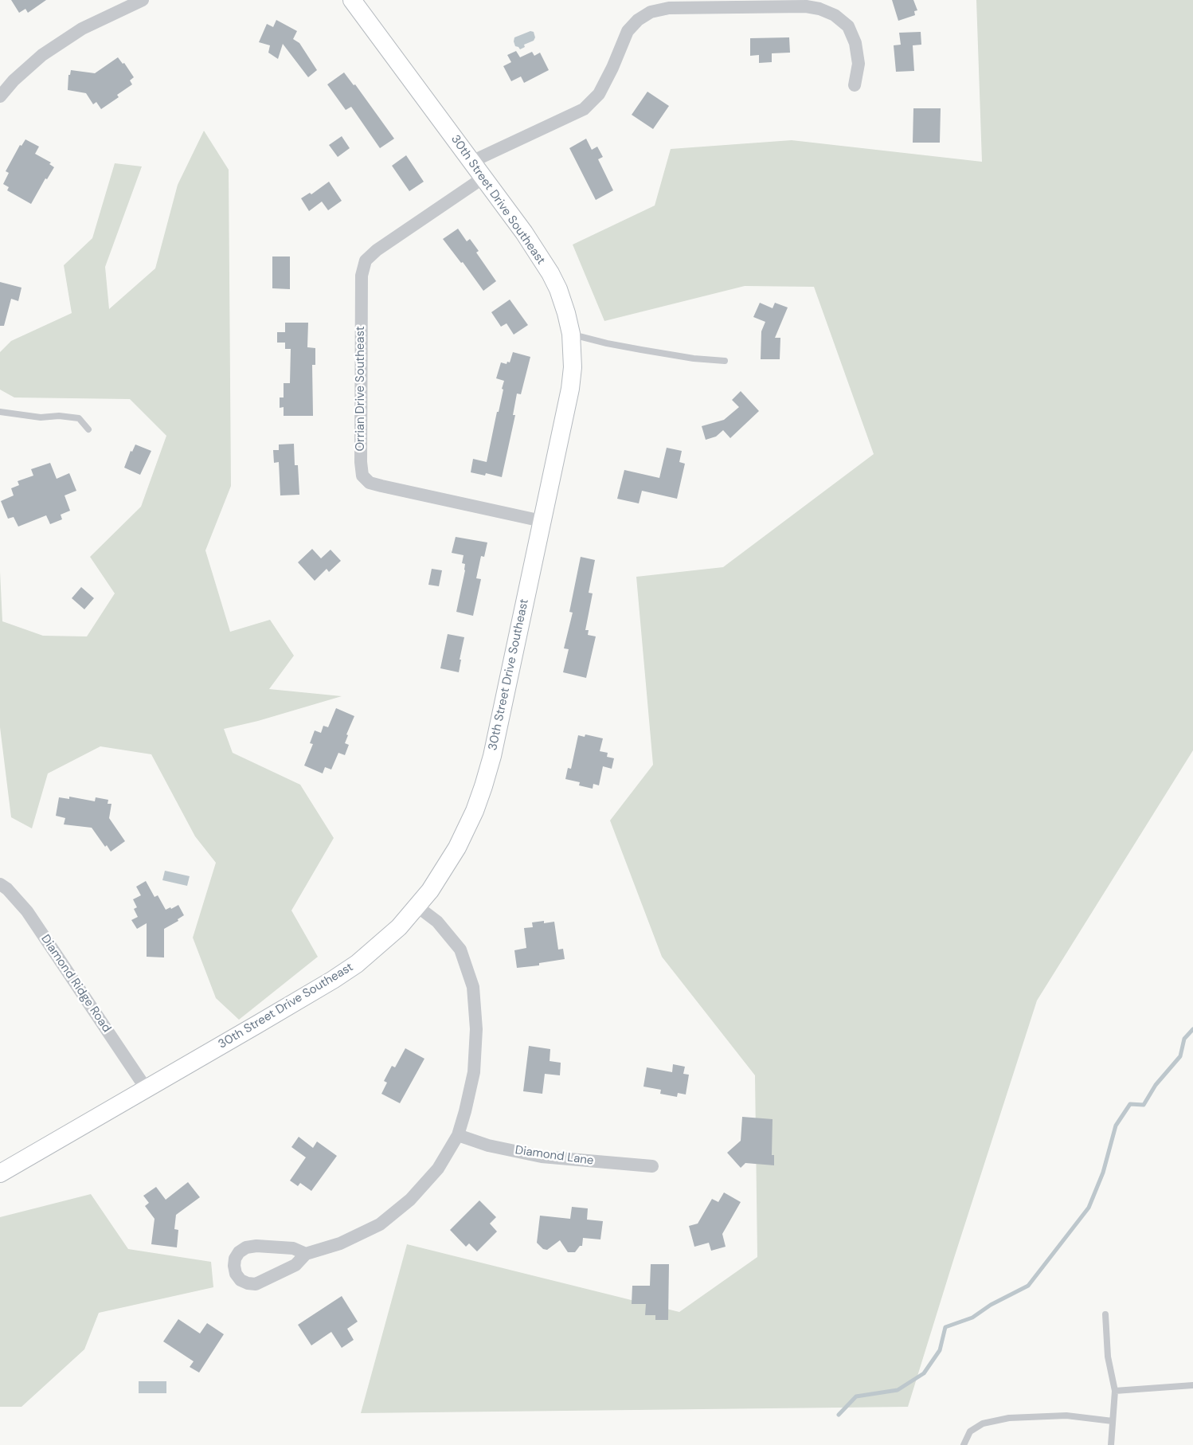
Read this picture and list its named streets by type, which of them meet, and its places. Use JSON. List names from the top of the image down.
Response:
{
  "streets": {
    "main road": ["30th Street Drive Southeast"],
    "street": ["Orrian Drive Southeast", "Diamond Ridge Road", "Diamond Lane"]
  },
  "crossings": [
    ["30th Street Drive Southeast", "Orrian Drive Southeast"],
    ["30th Street Drive Southeast", "Diamond Ridge Road"]
  ]
}
